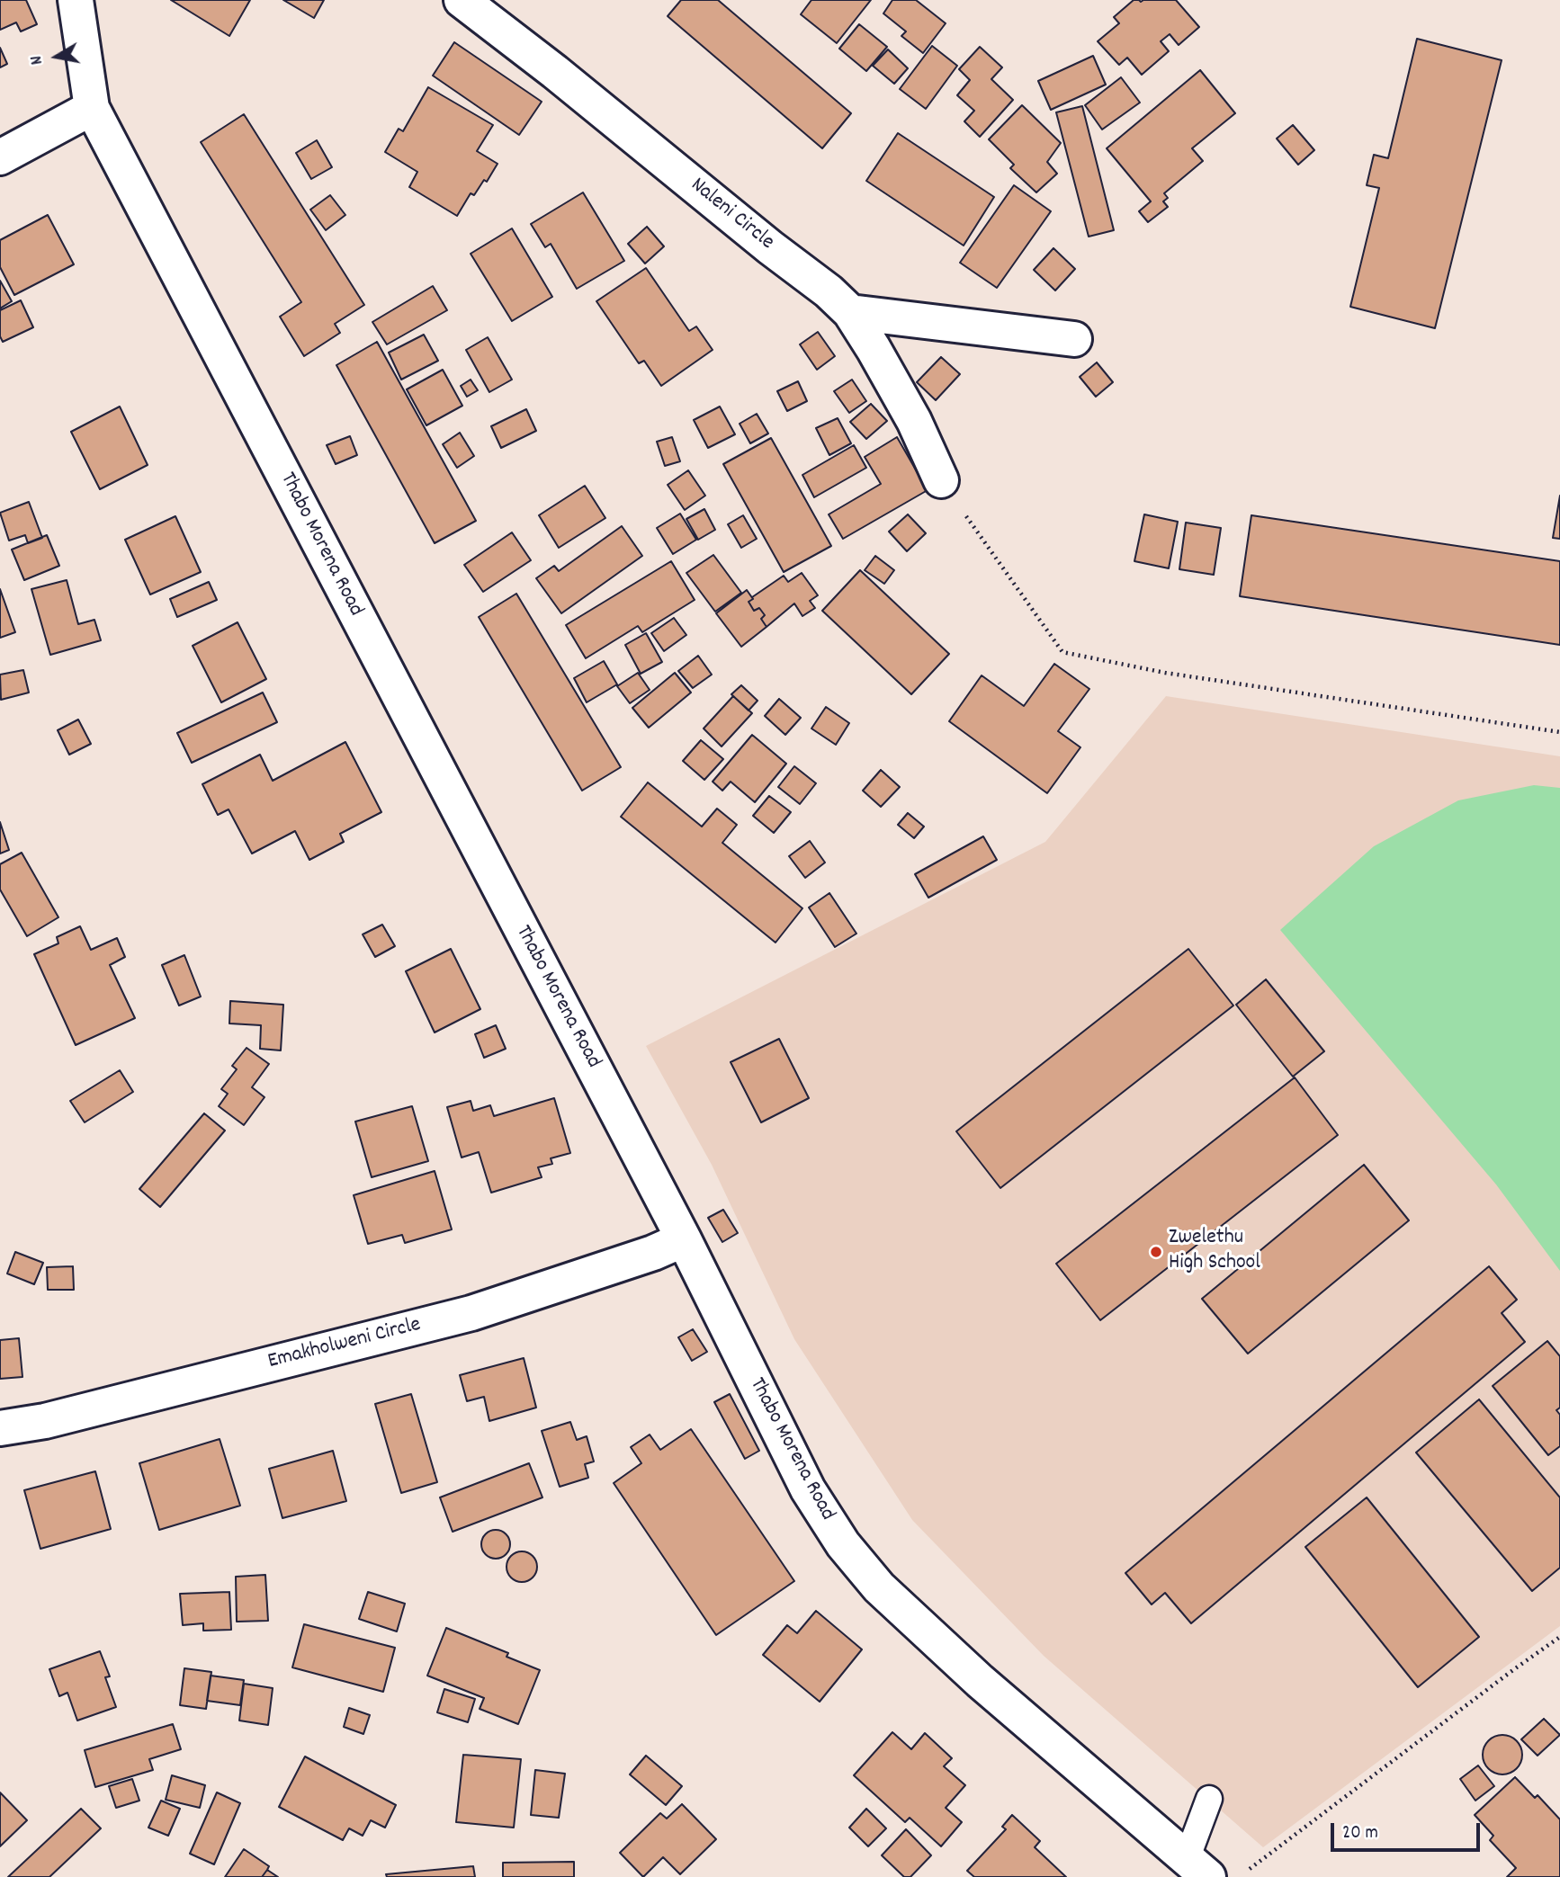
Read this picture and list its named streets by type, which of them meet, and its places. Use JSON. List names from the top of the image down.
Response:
{
  "streets": {
    "street": ["Naleni Circle", "Thabo Morena Road", "Emakholweni Circle"]
  },
  "crossings": [
    ["Thabo Morena Road", "Emakholweni Circle"]
  ],
  "places": ["Zwelethu High School"],
  "scale_bar": "20 m",
  "north": "left"
}
